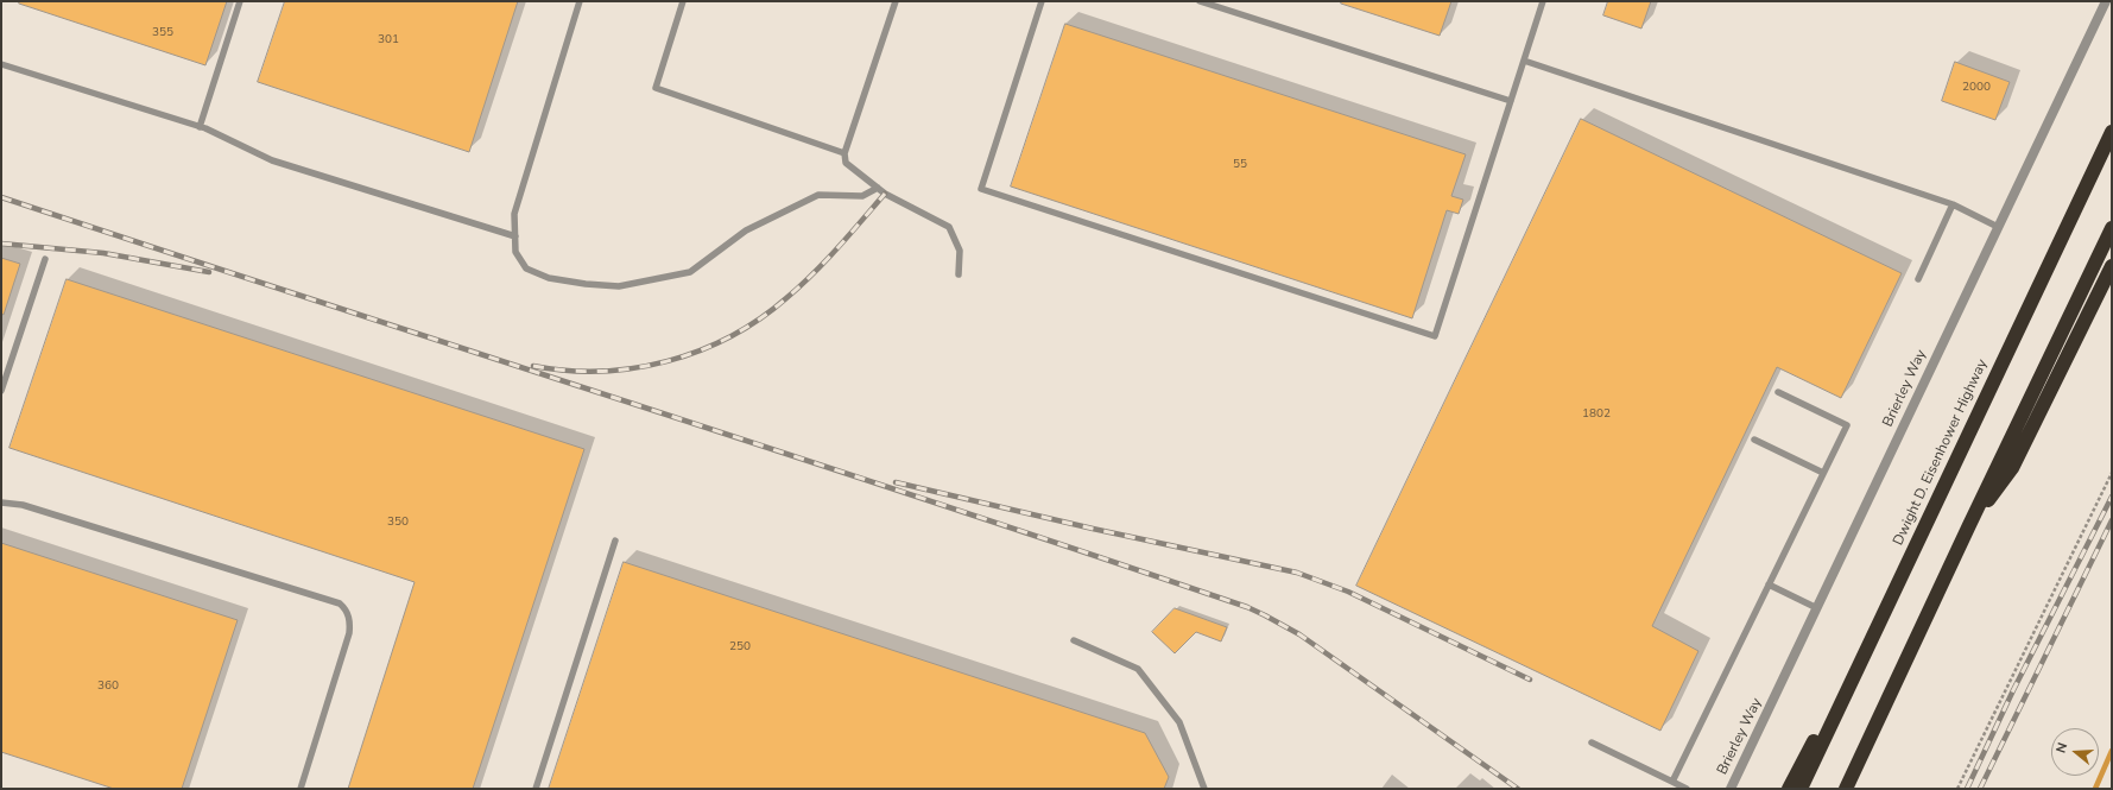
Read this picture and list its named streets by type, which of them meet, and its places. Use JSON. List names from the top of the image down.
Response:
{
  "streets": {
    "highway": ["Dwight D. Eisenhower Highway"],
    "street": ["Brierley Way"]
  },
  "house_numbers": [
    "355",
    "301",
    "2000",
    "55",
    "1802",
    "350",
    "250",
    "360"
  ],
  "north": "left"
}
